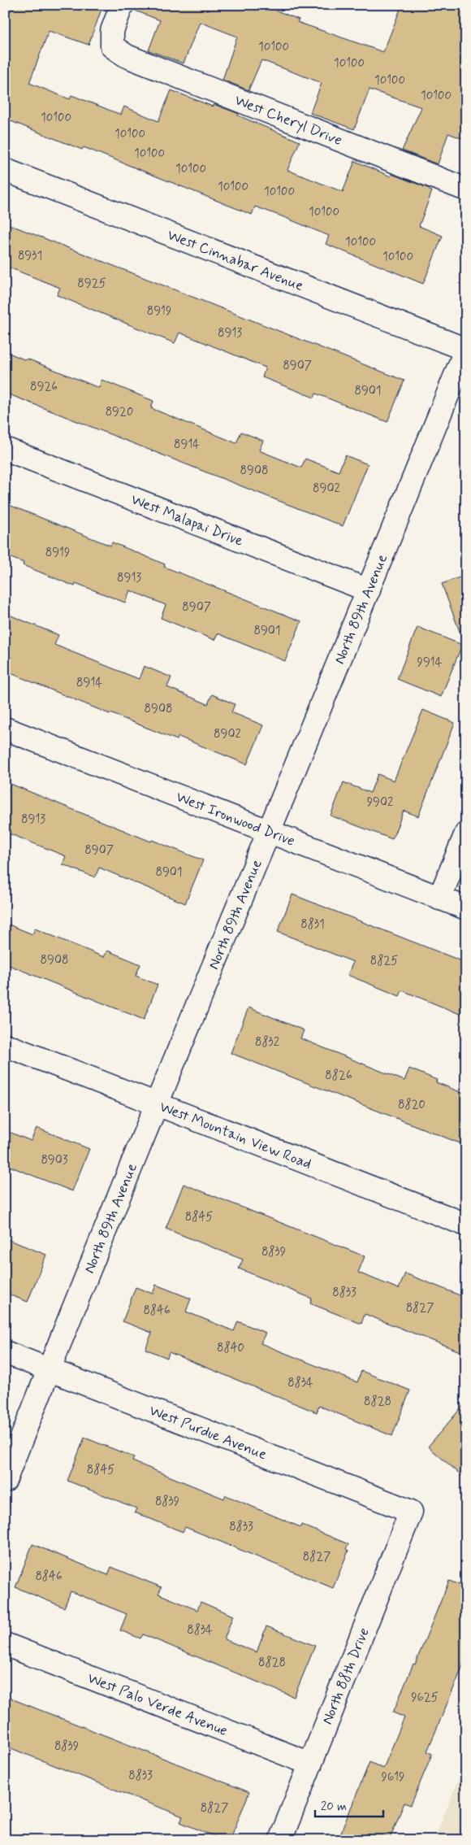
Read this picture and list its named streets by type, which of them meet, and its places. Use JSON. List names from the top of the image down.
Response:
{
  "streets": {
    "street": [
      "West Cheryl Drive",
      "West Cinnabar Avenue",
      "West Malapai Drive",
      "North 89th Avenue",
      "West Ironwood Drive",
      "West Mountain View Road",
      "West Purdue Avenue",
      "North 88th Drive",
      "West Palo Verde Avenue"
    ]
  },
  "crossings": [
    ["West Cinnabar Avenue", "North 89th Avenue"],
    ["West Malapai Drive", "North 89th Avenue"],
    ["North 89th Avenue", "West Ironwood Drive"],
    ["North 89th Avenue", "West Mountain View Road"],
    ["North 89th Avenue", "West Purdue Avenue"],
    ["West Purdue Avenue", "North 88th Drive"],
    ["North 88th Drive", "West Palo Verde Avenue"]
  ],
  "house_numbers": [
    "10100",
    "10100",
    "10100",
    "10100",
    "10100",
    "10100",
    "10100",
    "10100",
    "10100",
    "10100",
    "10100",
    "10100",
    "8931",
    "10100",
    "8925",
    "8919",
    "8913",
    "8907",
    "8926",
    "8901",
    "8920",
    "8914",
    "8908",
    "8902",
    "8919",
    "8913",
    "8907",
    "8901",
    "9914",
    "8914",
    "8908",
    "8902",
    "9902",
    "8913",
    "8907",
    "8901",
    "8831",
    "8908",
    "8825",
    "8832",
    "8826",
    "8820",
    "8903",
    "8845",
    "8839",
    "8833",
    "8827",
    "8846",
    "8840",
    "8834",
    "8828",
    "8845",
    "8839",
    "8833",
    "8827",
    "8846",
    "8834",
    "8828",
    "9625",
    "8839",
    "8833",
    "9619",
    "8827"
  ],
  "scale_bar": "20 m"
}
